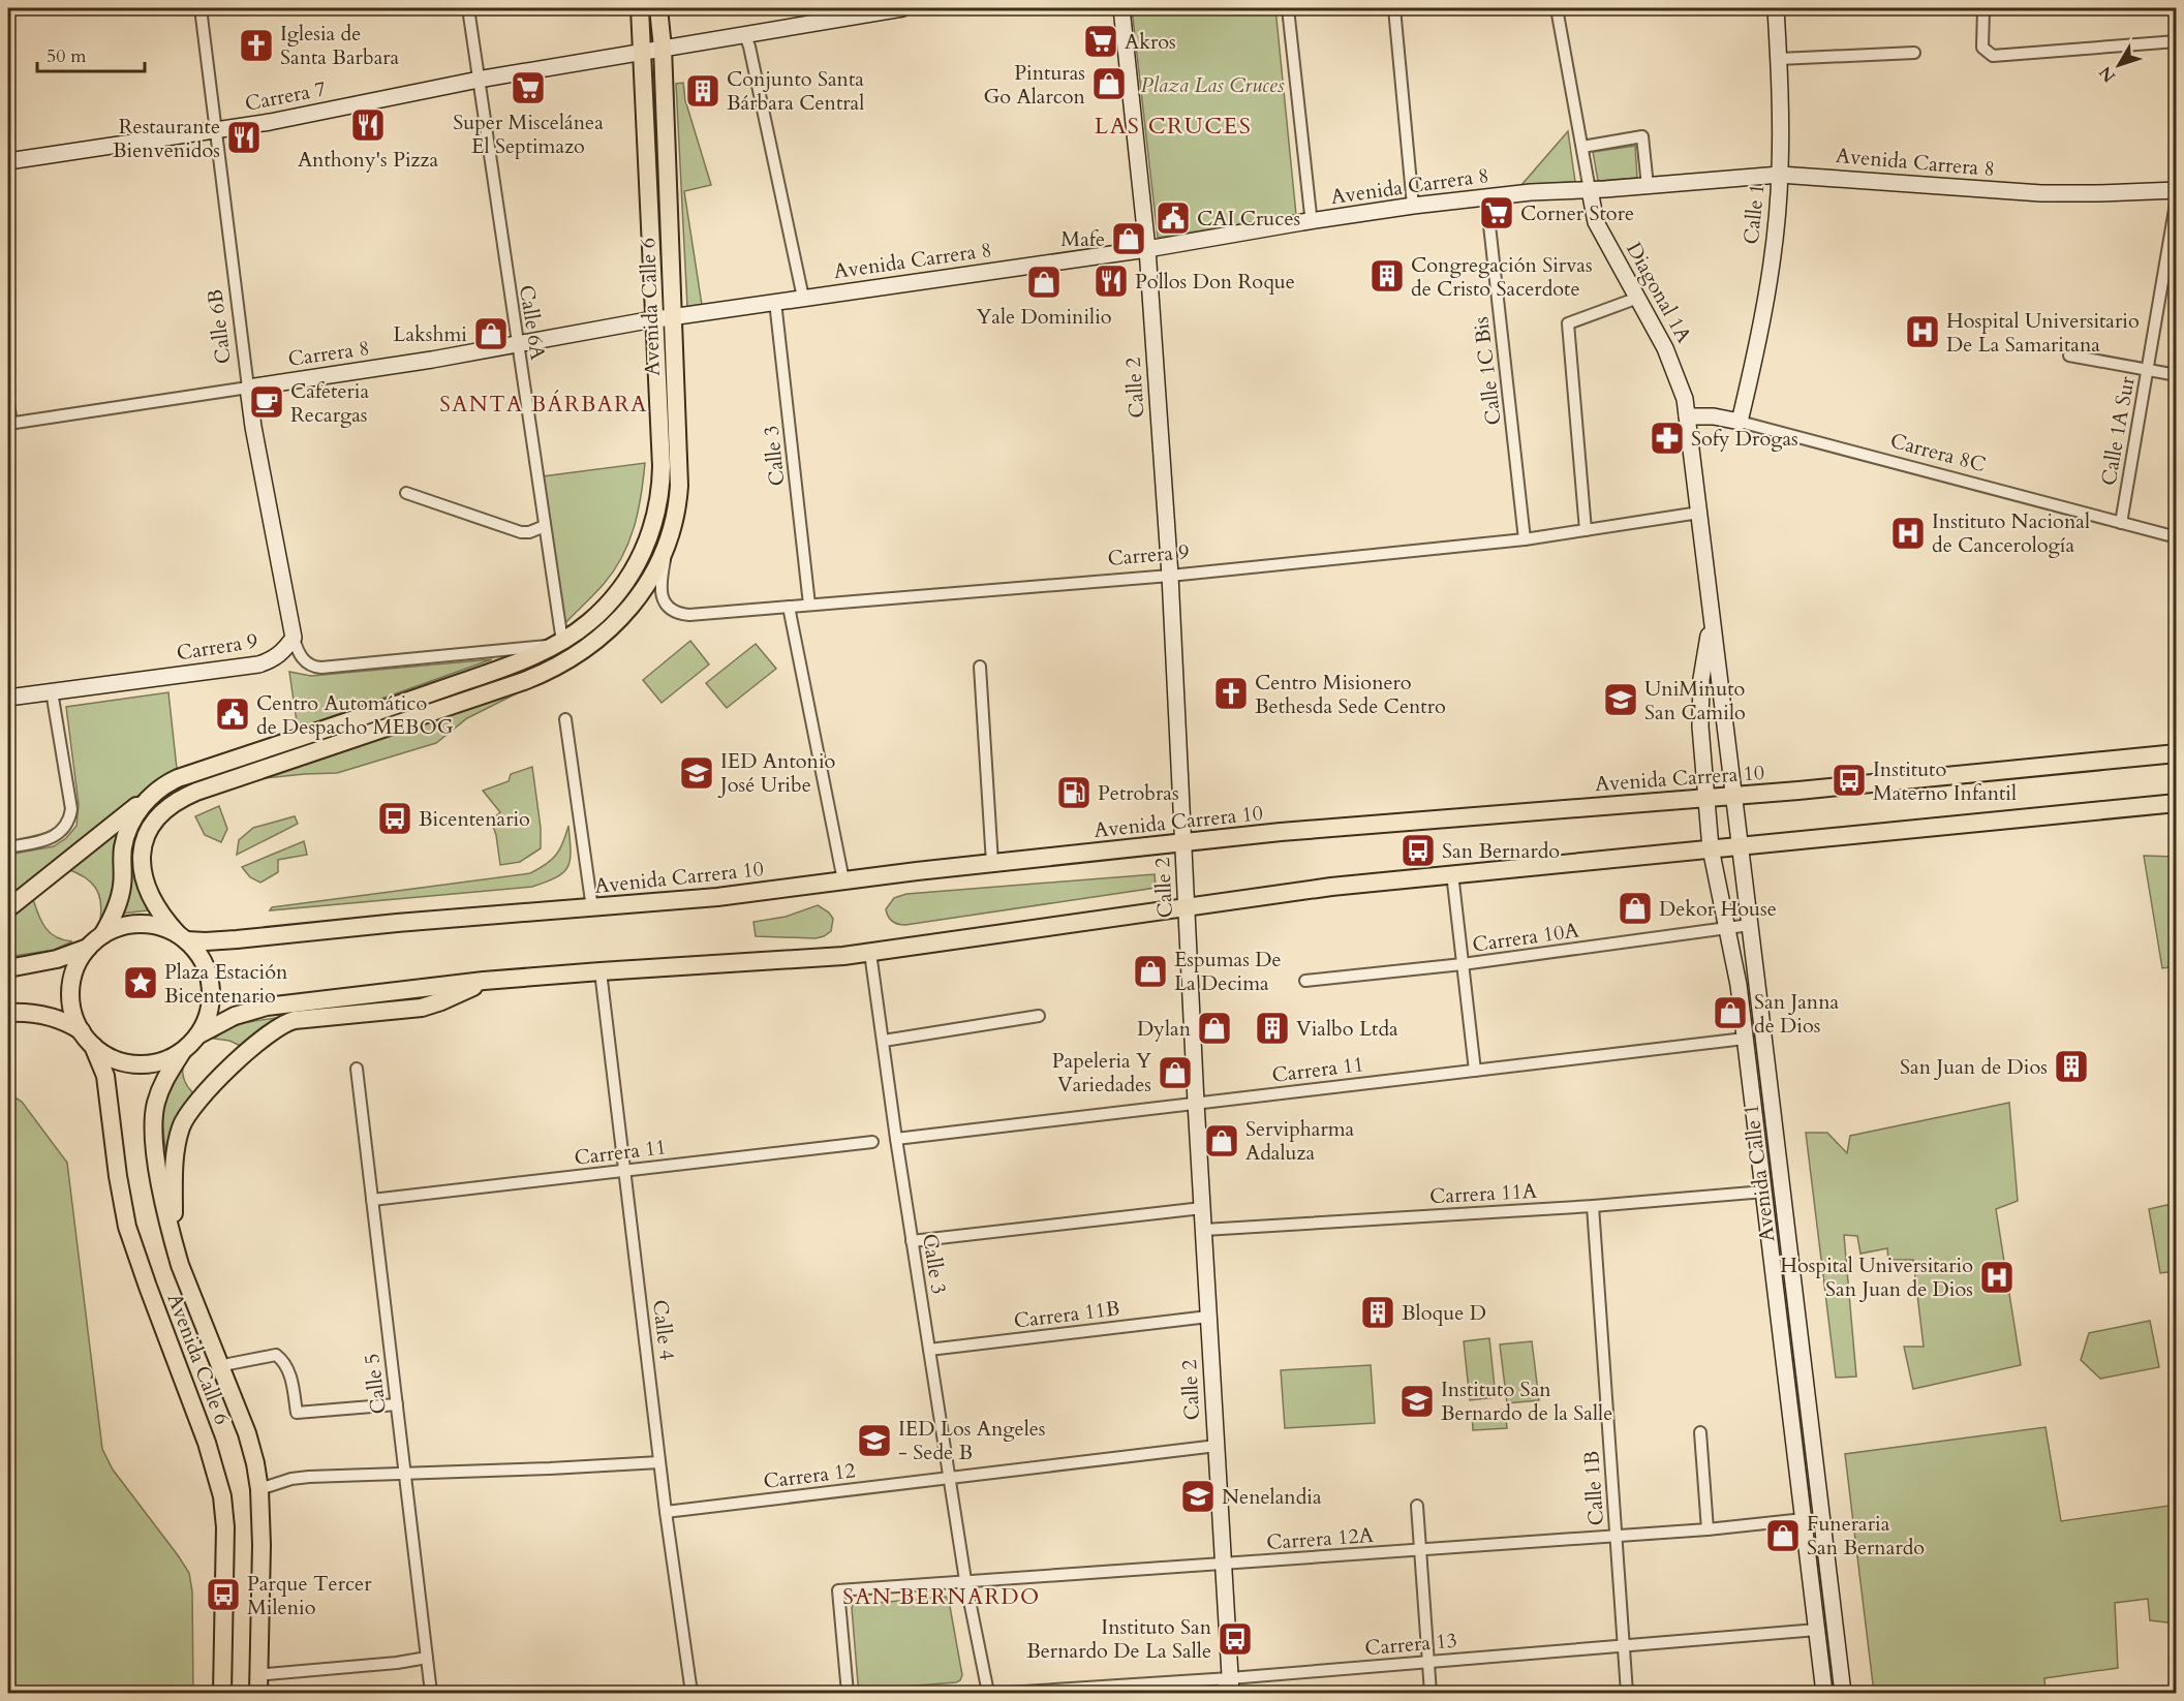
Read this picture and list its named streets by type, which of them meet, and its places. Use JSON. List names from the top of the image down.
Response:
{
  "streets": {
    "main road": ["Avenida Calle 6", "Avenida Carrera 10"],
    "street": [
      "Carrera 7",
      "Avenida Carrera 8",
      "Calle 1",
      "Diagonal 1A",
      "Calle 6A",
      "Calle 6B",
      "Carrera 8",
      "Calle 1C Bis",
      "Calle 2",
      "Calle 1A Sur",
      "Carrera 8C",
      "Calle 3",
      "Carrera 9",
      "Carrera 10A",
      "Carrera 11",
      "Avenida Calle 1",
      "Carrera 11A",
      "Carrera 11B",
      "Calle 4",
      "Calle 5",
      "Carrera 12",
      "Calle 1B",
      "Carrera 12A",
      "Carrera 13"
    ]
  },
  "crossings": [
    ["Carrera 7", "Avenida Calle 6"],
    ["Carrera 7", "Calle 6A"],
    ["Carrera 7", "Calle 6B"],
    ["Avenida Carrera 8", "Calle 1"],
    ["Avenida Carrera 8", "Diagonal 1A"],
    ["Avenida Carrera 8", "Avenida Calle 6"],
    ["Avenida Carrera 8", "Carrera 8"],
    ["Avenida Carrera 8", "Calle 1C Bis"],
    ["Avenida Carrera 8", "Calle 2"],
    ["Avenida Carrera 8", "Calle 3"],
    ["Calle 1", "Carrera 8C"],
    ["Diagonal 1A", "Carrera 8C"],
    ["Avenida Calle 6", "Calle 6A"],
    ["Avenida Calle 6", "Carrera 8"],
    ["Avenida Calle 6", "Carrera 9"],
    ["Avenida Calle 6", "Avenida Carrera 10"],
    ["Calle 6A", "Carrera 8"],
    ["Calle 6B", "Carrera 8"],
    ["Calle 6B", "Carrera 9"],
    ["Calle 1C Bis", "Carrera 9"],
    ["Calle 2", "Carrera 9"],
    ["Calle 2", "Avenida Carrera 10"],
    ["Calle 2", "Carrera 11"],
    ["Calle 2", "Carrera 11A"],
    ["Calle 2", "Carrera 11B"],
    ["Calle 2", "Carrera 12"],
    ["Calle 2", "Carrera 12A"],
    ["Calle 2", "Carrera 13"],
    ["Calle 1A Sur", "Carrera 8C"],
    ["Calle 3", "Carrera 9"],
    ["Calle 3", "Carrera 11"],
    ["Calle 3", "Carrera 11B"],
    ["Calle 3", "Carrera 12"],
    ["Calle 3", "Carrera 12A"],
    ["Avenida Carrera 10", "Avenida Calle 1"],
    ["Carrera 10A", "Avenida Calle 1"],
    ["Carrera 11", "Avenida Calle 1"],
    ["Carrera 11", "Calle 4"],
    ["Carrera 11", "Calle 5"],
    ["Avenida Calle 1", "Carrera 11A"],
    ["Avenida Calle 1", "Carrera 12A"],
    ["Avenida Calle 1", "Carrera 13"],
    ["Carrera 11A", "Calle 1B"],
    ["Calle 4", "Carrera 12"],
    ["Calle 1B", "Carrera 12A"],
    ["Calle 1B", "Carrera 13"]
  ],
  "districts": ["LAS CRUCES", "SANTA BÁRBARA", "SAN BERNARDO"],
  "parks": ["Plaza Las Cruces"],
  "places": {
    "supermarket": ["Akros", "Super Miscelánea El Septimazo", "Corner Store"],
    "church": ["Iglesia de Santa Barbara", "Centro Misionero Bethesda Sede Centro"],
    "shop": [
      "Pinturas Go Alarcon",
      "Mafe",
      "Yale Dominilio",
      "Lakshmi",
      "Dekor House",
      "Espumas De La Decima",
      "San Janna de Dios",
      "Dylan",
      "Papeleria Y Variedades",
      "Servipharma Adaluza",
      "Funeraria San Bernardo"
    ],
    "building": [
      "Conjunto Santa Bárbara Central",
      "Congregación Sirvas de Cristo Sacerdote",
      "Vialbo Ltda",
      "San Juan de Dios",
      "Bloque D"
    ],
    "restaurant": ["Anthony's Pizza", "Restaurante Bienvenidos", "Pollos Don Roque"],
    "public building": ["CAI Cruces", "Centro Automático de Despacho MEBOG"],
    "hospital": ["Hospital Universitario De La Samaritana", "Instituto Nacional de Cancerología", "Hospital Universitario San Juan de Dios"],
    "cafe": ["Cafeteria Recargas"],
    "pharmacy": ["Sofy Drogas"],
    "school or university": [
      "UniMinuto San Camilo",
      "IED Antonio José Uribe",
      "Instituto San Bernardo de la Salle",
      "IED Los Angeles - Sede B",
      "Nenelandia"
    ],
    "bus stop": [
      "Instituto Materno Infantil",
      "Bicentenario",
      "San Bernardo",
      "Parque Tercer Milenio",
      "Instituto San Bernardo De La Salle"
    ],
    "fuel station": ["Petrobras"],
    "place": ["Plaza Estación Bicentenario"]
  },
  "scale_bar": "50 m",
  "north": "bottom left"
}
